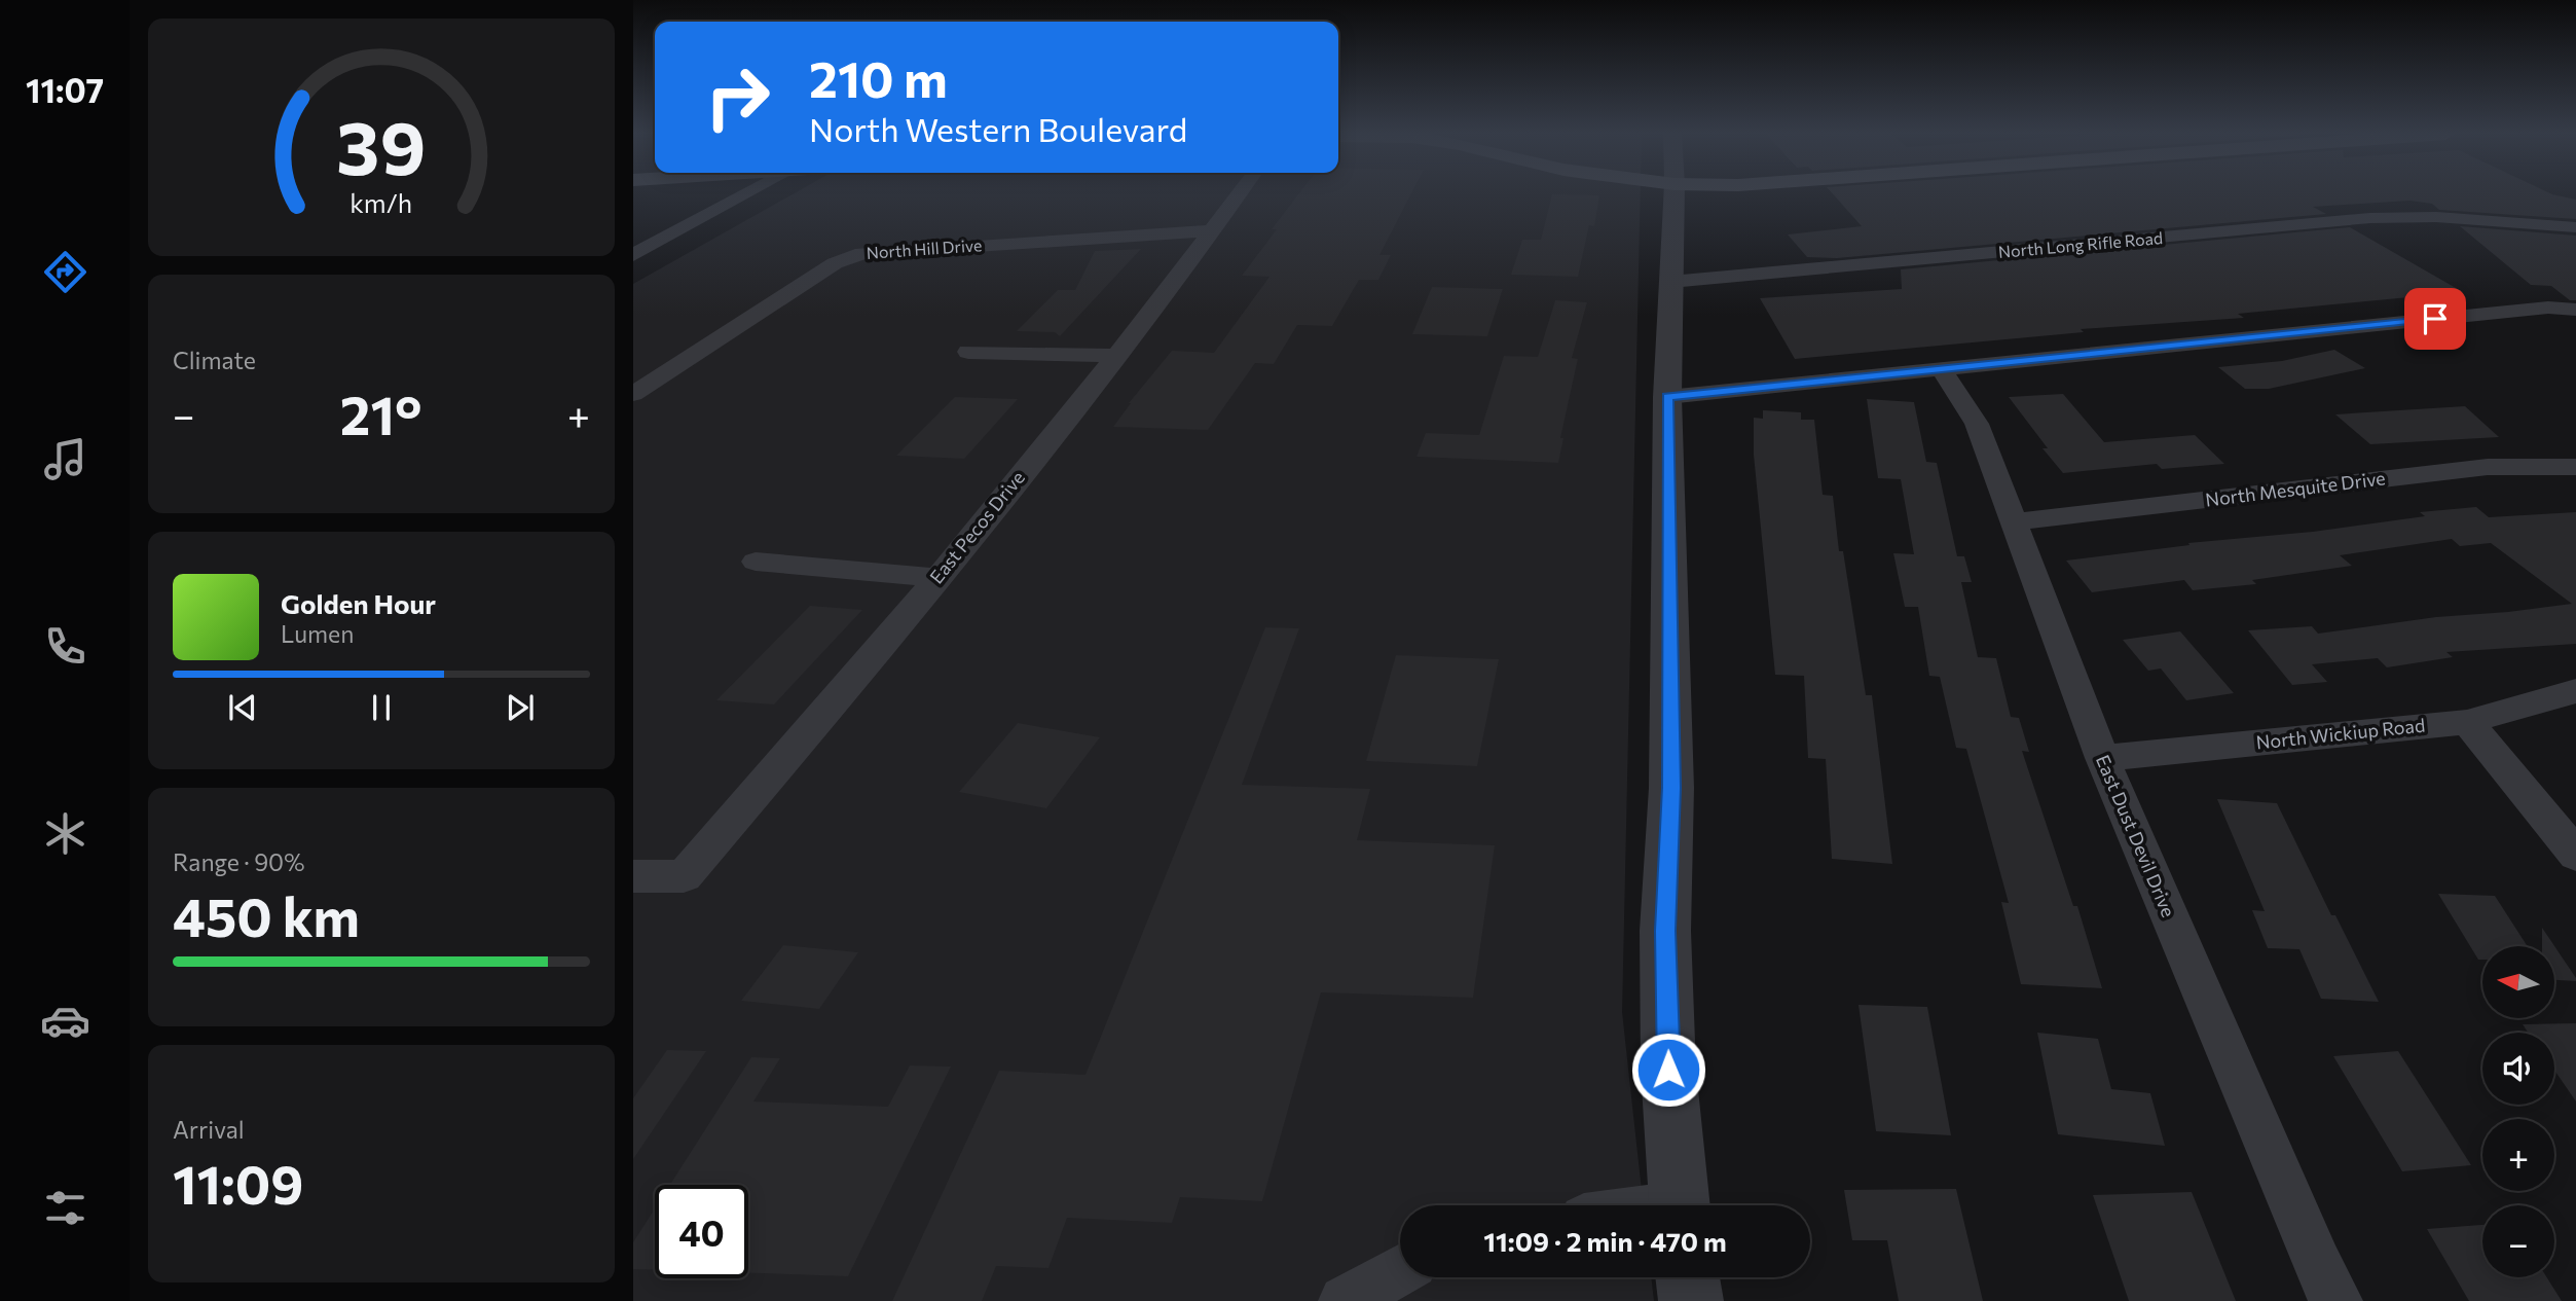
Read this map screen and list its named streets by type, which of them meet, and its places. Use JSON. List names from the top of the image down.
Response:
{
  "streets": {
    "street": [
      "North Long Rifle Road",
      "North Hill Drive",
      "North Mesquite Drive",
      "East Pecos Drive",
      "North Wickiup Road",
      "East Dust Devil Drive"
    ]
  },
  "crossings": [
    ["North Hill Drive", "East Pecos Drive"],
    ["North Mesquite Drive", "East Dust Devil Drive"],
    ["North Wickiup Road", "East Dust Devil Drive"]
  ],
  "north": "left",
  "page": {
    "tabs": "11:07",
    "turn": ["210 m", "North Western Boulevard"],
    "tile": [
      "Climate",
      ["Range · 90%", "450 km"],
      ["Arrival", "11:09"]
    ],
    "heat": ["−", "21°", "+"],
    "song": ["Golden Hour", "Lumen"],
    "map_buttons": ["+", "−"],
    "limit": "40",
    "trip": "11:09 · 2 min · 470 m",
    "gauge": ["39", "km/h"]
  }
}
